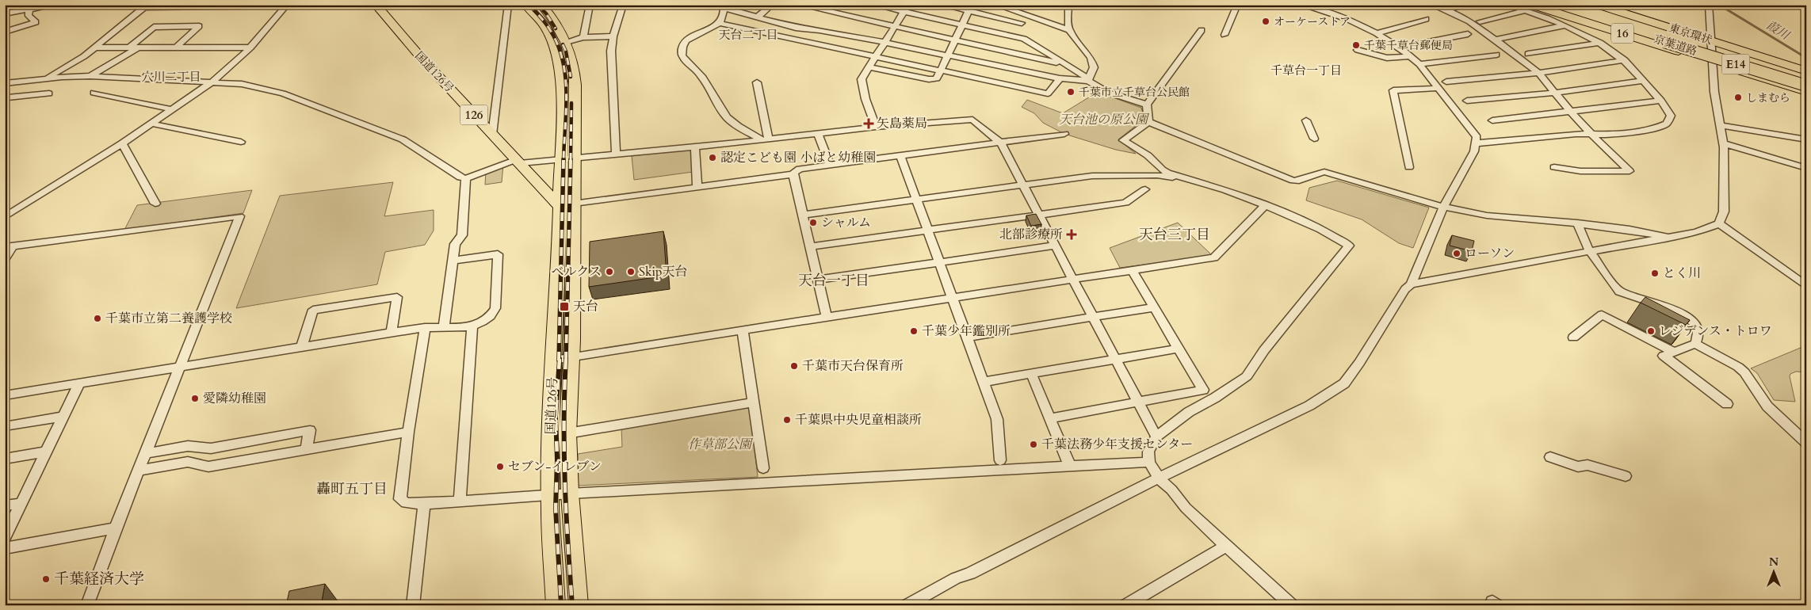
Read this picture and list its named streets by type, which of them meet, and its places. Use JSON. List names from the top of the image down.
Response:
{
  "streets": {
    "highway": [
      "16",
      "東京環状",
      "京葉道路",
      "E14",
      "国道126号",
      "126"
    ]
  },
  "districts": [
    "天台二丁目",
    "千草台一丁目",
    "穴川二丁目",
    "天台三丁目",
    "天台一丁目",
    "轟町五丁目"
  ],
  "water": ["葭川"],
  "parks": ["天台池の原公園", "作草部公園"],
  "places": {
    "other": [
      "オーケーストア",
      "千葉千草台郵便局",
      "千葉市立千草台公民館",
      "しまむら",
      "認定こども園 小ばと幼稚園",
      "シャルム",
      "ローソン",
      "ベルクス",
      "Skip天台",
      "とく川",
      "千葉市立第二養護学校",
      "千葉少年鑑別所",
      "レジデンス・トロワ",
      "千葉市天台保育所",
      "愛隣幼稚園",
      "千葉県中央児童相談所",
      "千葉法務少年支援センター",
      "セブン-イレブン",
      "千葉経済大学"
    ],
    "health": ["矢島薬局", "北部診療所"],
    "transit": ["天台"]
  },
  "north": "top"
}
